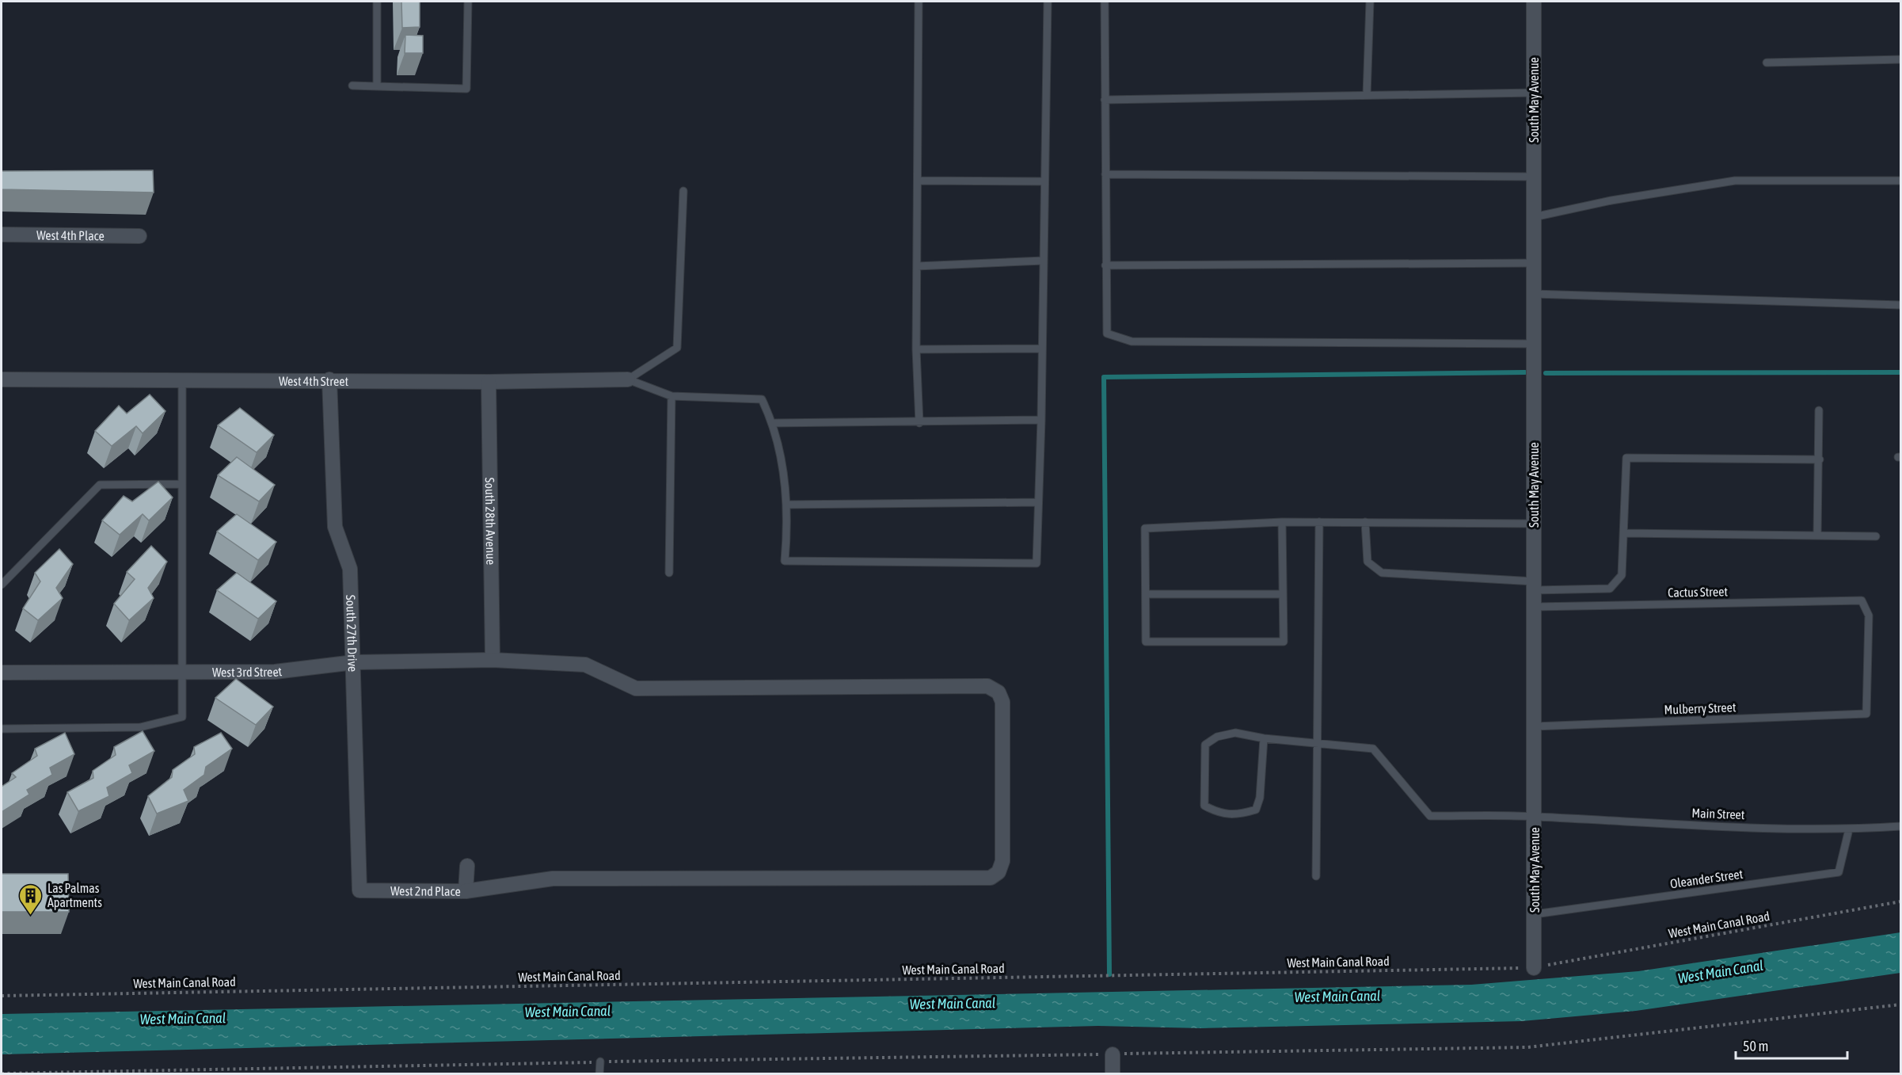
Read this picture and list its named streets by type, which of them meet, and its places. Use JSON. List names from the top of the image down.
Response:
{
  "streets": {
    "street": [
      "South May Avenue",
      "West 4th Place",
      "West 4th Street",
      "South 28th Avenue",
      "South 27th Drive",
      "West 3rd Street",
      "West 2nd Place"
    ],
    "lane": [
      "Cactus Street",
      "Mulberry Street",
      "Main Street",
      "Oleander Street"
    ],
    "path": ["West Main Canal Road"]
  },
  "crossings": [
    ["South May Avenue", "Cactus Street"],
    ["South May Avenue", "Mulberry Street"],
    ["South May Avenue", "Main Street"],
    ["South May Avenue", "Oleander Street"],
    ["South May Avenue", "West Main Canal Road"],
    ["West 4th Street", "South 28th Avenue"],
    ["West 4th Street", "South 27th Drive"],
    ["South 28th Avenue", "West 3rd Street"],
    ["Cactus Street", "Mulberry Street"],
    ["South 27th Drive", "West 3rd Street"],
    ["South 27th Drive", "West 2nd Place"],
    ["West 3rd Street", "West 2nd Place"],
    ["Main Street", "Oleander Street"]
  ],
  "water": ["West Main Canal"],
  "places": {
    "building": ["Las Palmas Apartments"]
  },
  "scale_bar": "50 m"
}
